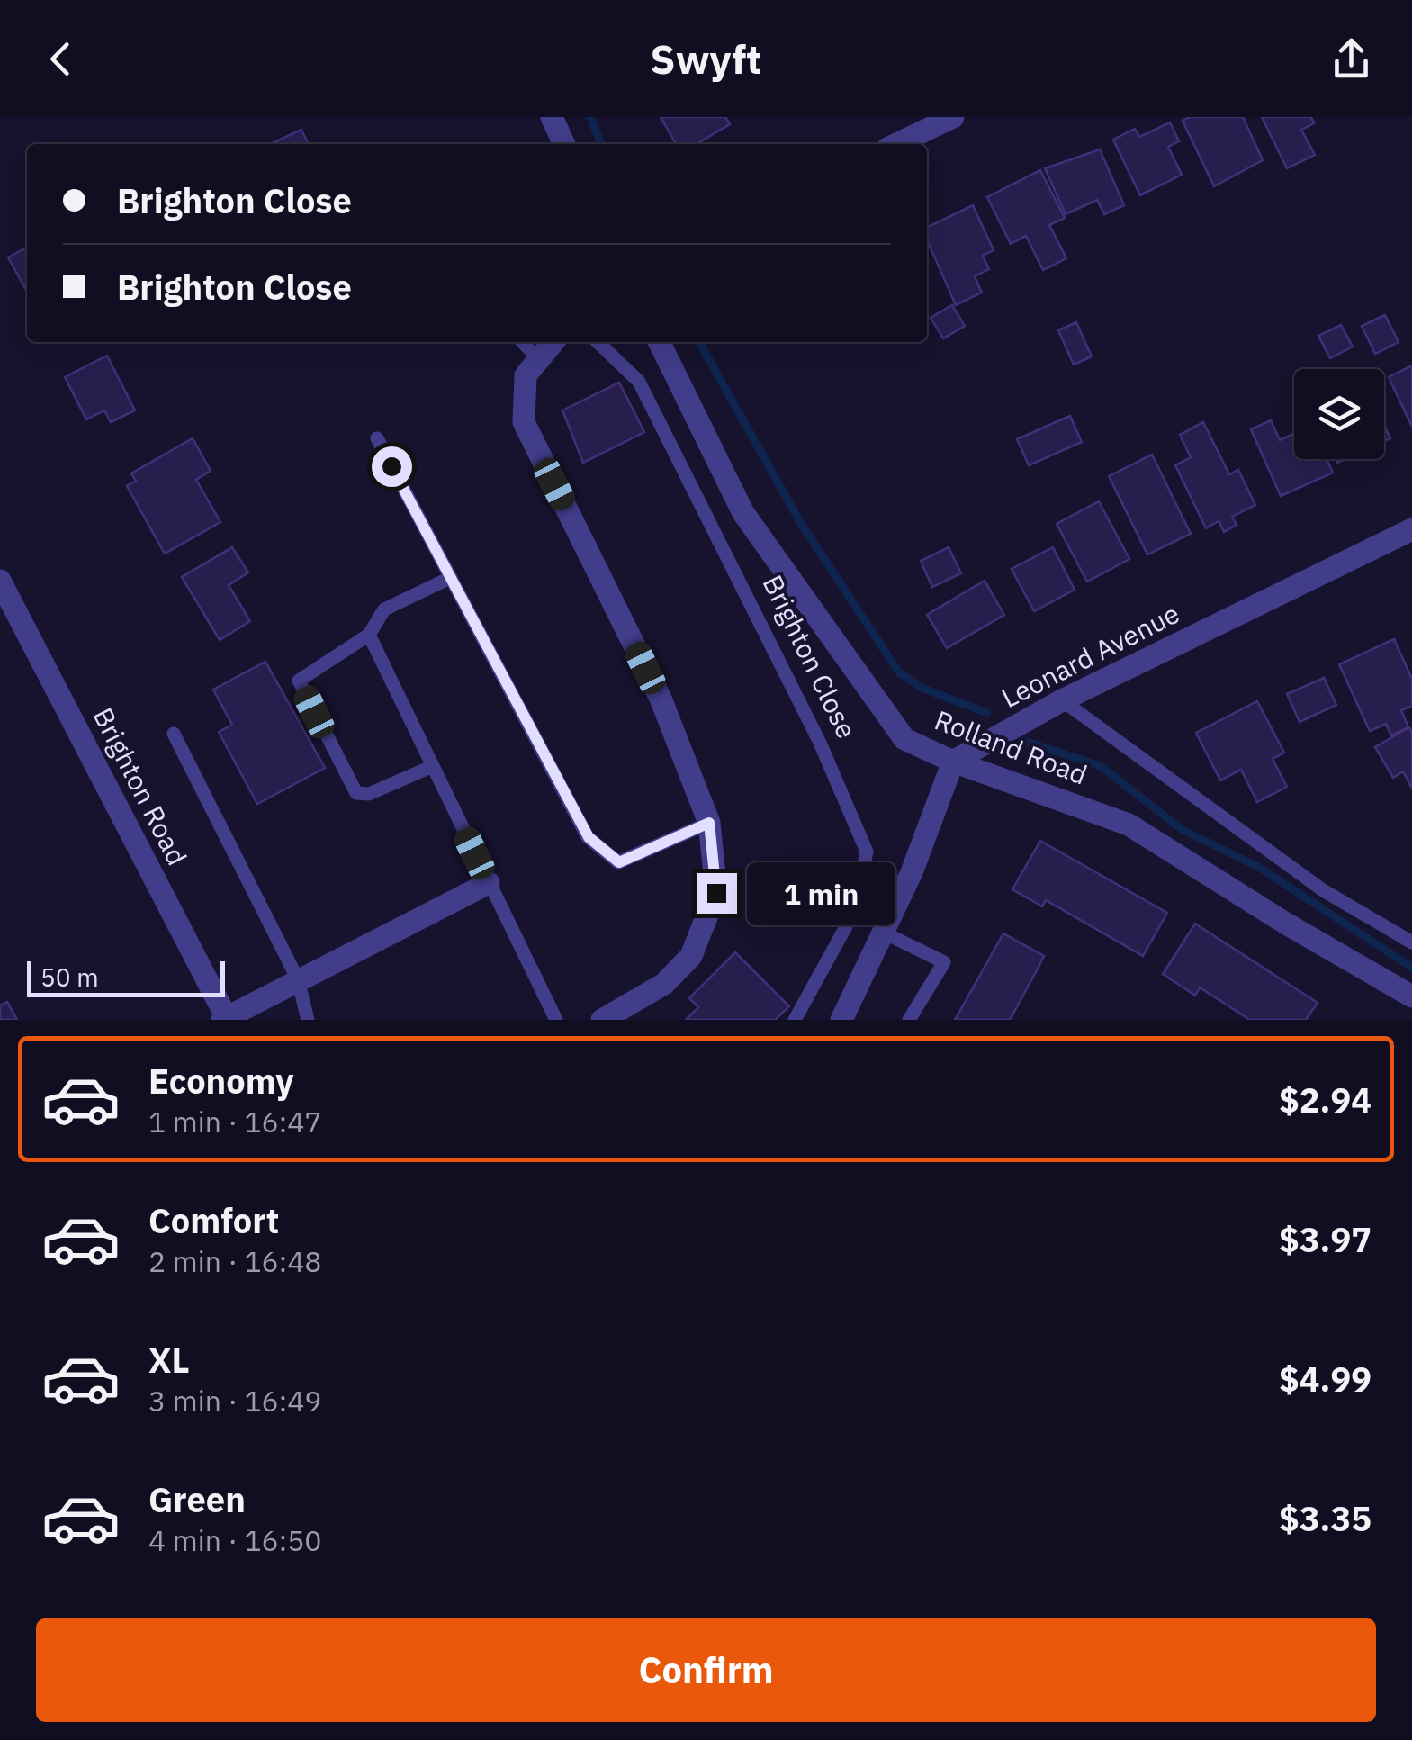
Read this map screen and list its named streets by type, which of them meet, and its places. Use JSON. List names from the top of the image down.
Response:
{
  "streets": {
    "street": ["Leonard Avenue", "Rolland Road", "Brighton Road"],
    "lane": ["Brighton Close"]
  },
  "crossings": [
    ["Leonard Avenue", "Rolland Road"]
  ],
  "scale_bar": "50 m",
  "page": {
    "header": "Swyft",
    "banner": ["Brighton Close", "Brighton Close"],
    "bubble": "1 min",
    "scale": "50 m",
    "list": [
      {
        "name": "Economy",
        "note": "1 min · 16:47",
        "value": "$2.94"
      },
      {
        "name": "Comfort",
        "note": "2 min · 16:48",
        "value": "$3.97"
      },
      {
        "name": "XL",
        "note": "3 min · 16:49",
        "value": "$4.99"
      },
      {
        "name": "Green",
        "note": "4 min · 16:50",
        "value": "$3.35"
      }
    ],
    "buttons": "Confirm"
  }
}
